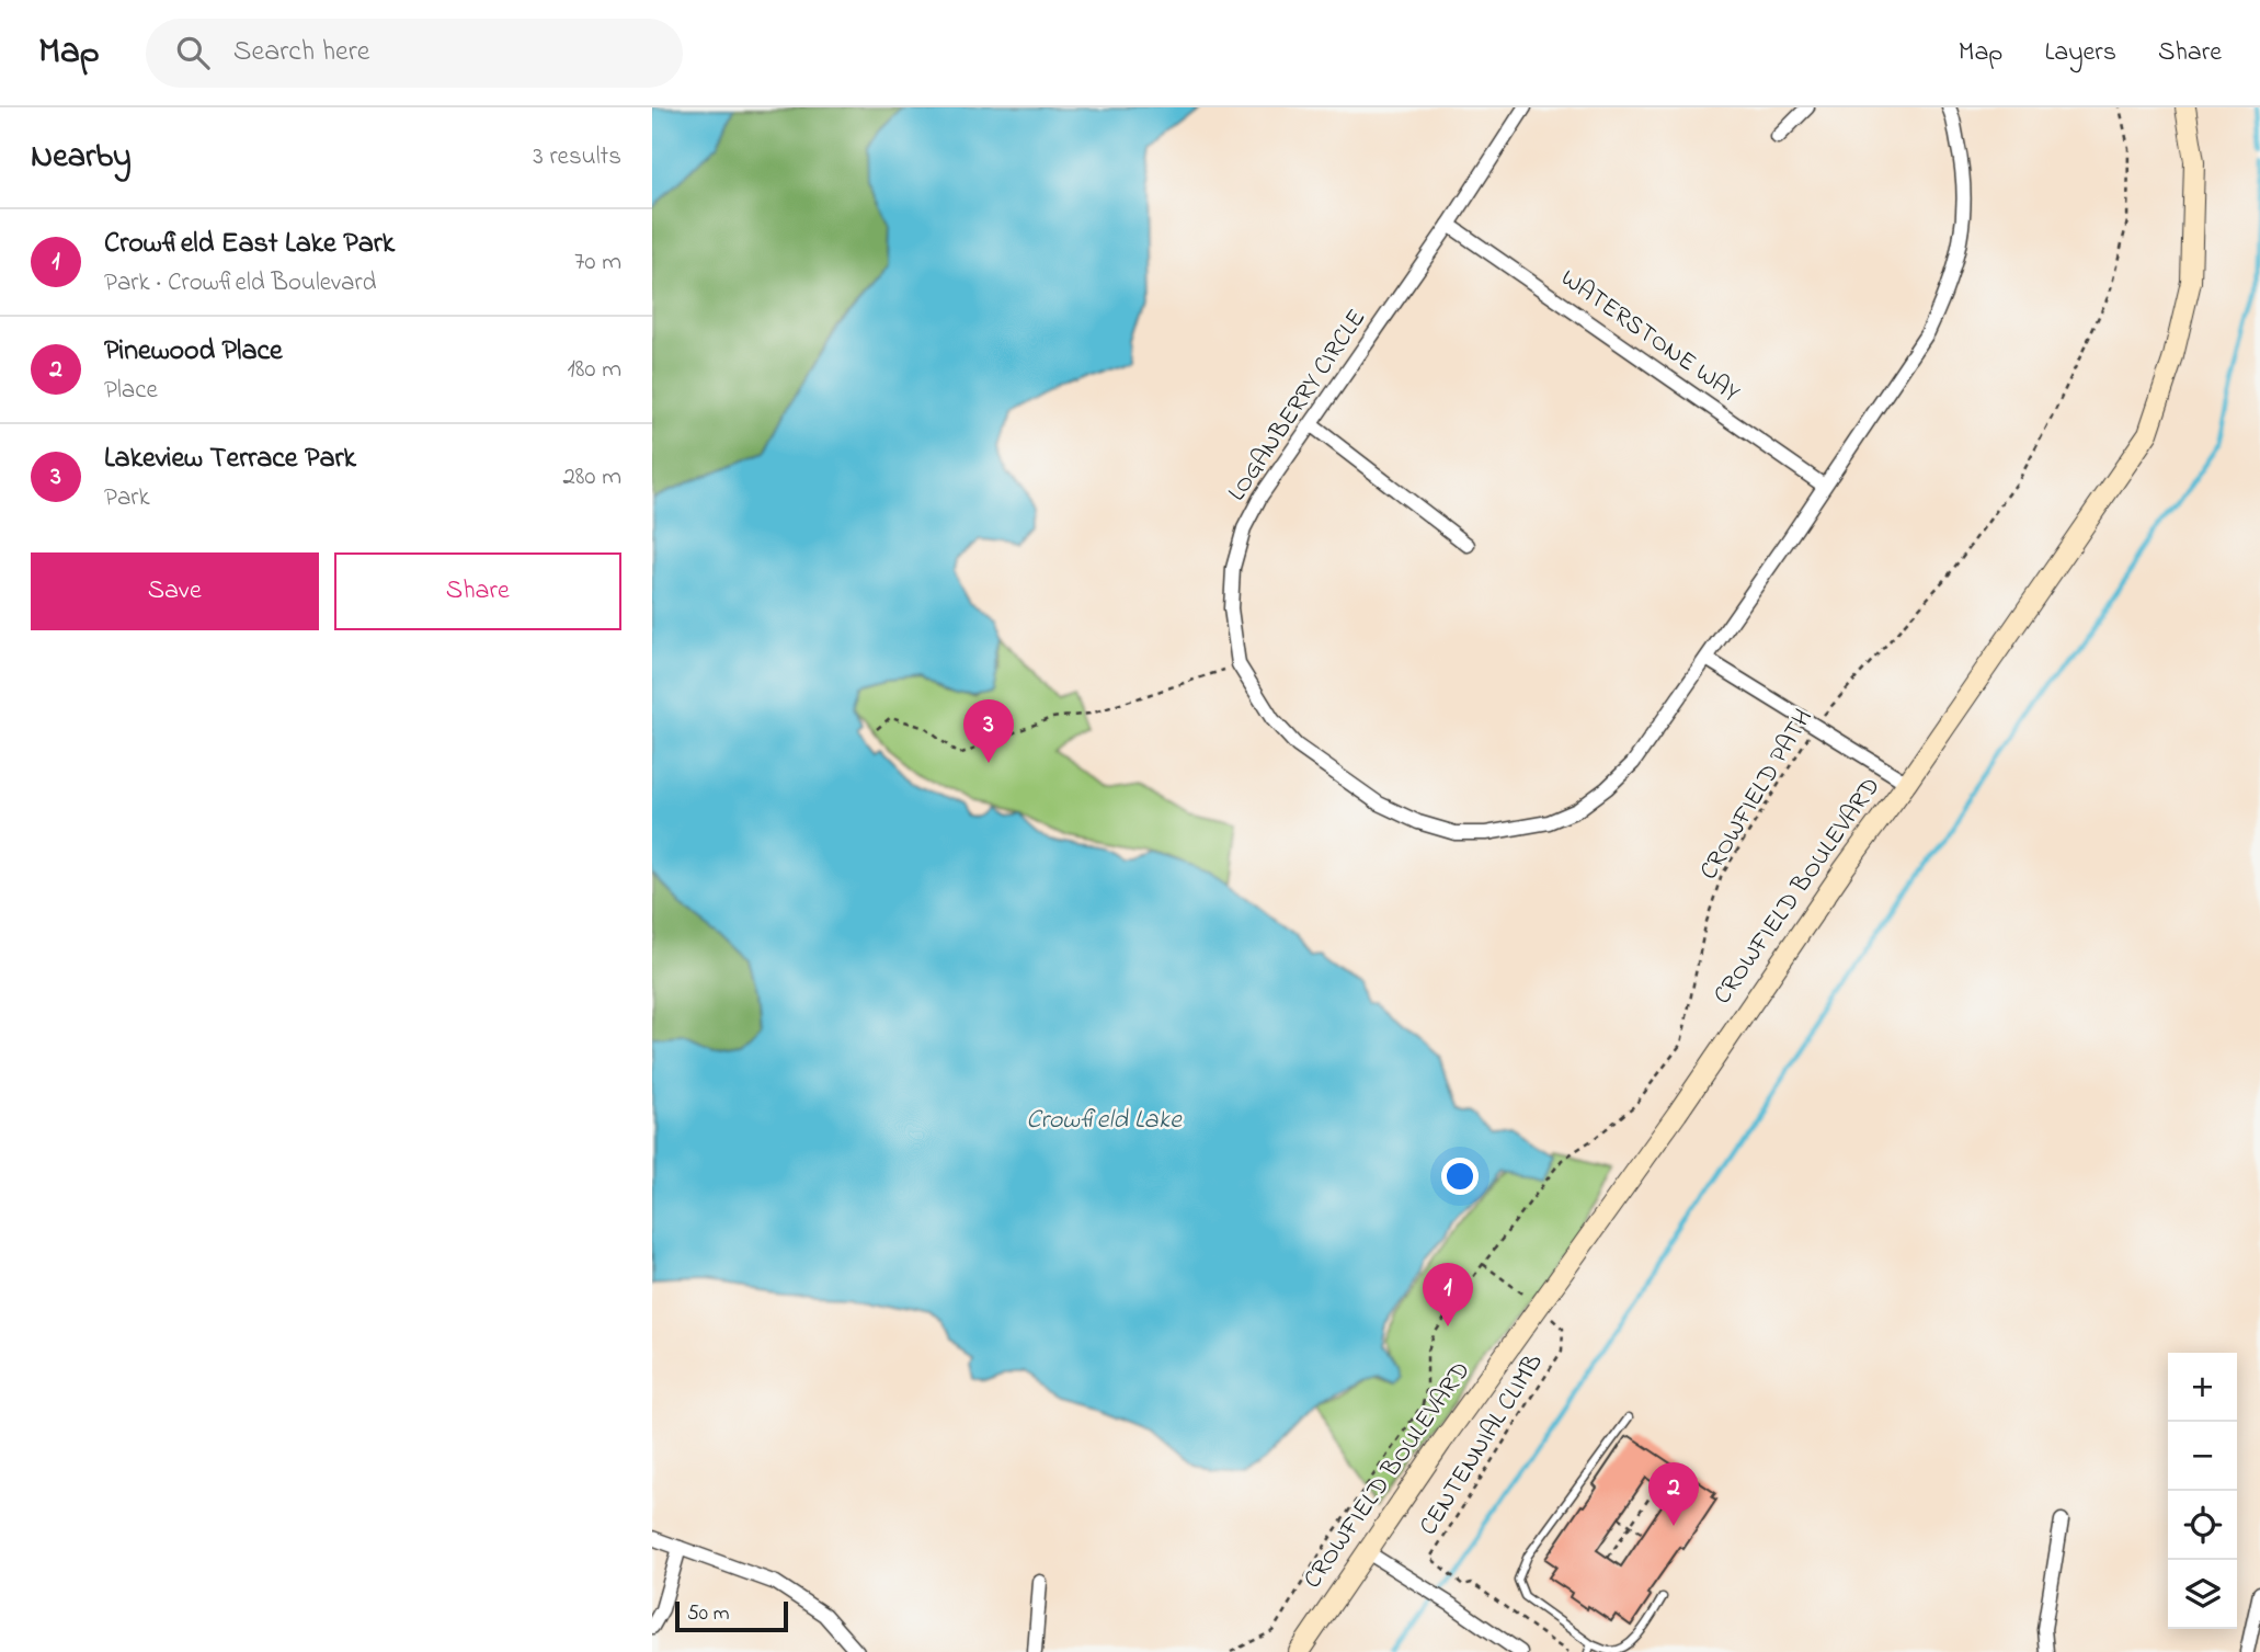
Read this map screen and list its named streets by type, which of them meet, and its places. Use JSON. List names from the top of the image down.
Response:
{
  "streets": {
    "main road": ["CROWFIELD BOULEVARD"],
    "street": ["WATERSTONE WAY", "LOGANBERRY CIRCLE"],
    "path": ["CROWFIELD PATH", "CENTENNIAL CLIMB"]
  },
  "crossings": [
    ["WATERSTONE WAY", "LOGANBERRY CIRCLE"],
    ["CROWFIELD PATH", "CENTENNIAL CLIMB"],
    ["CROWFIELD BOULEVARD", "CENTENNIAL CLIMB"]
  ],
  "water": ["Crowfield Lake"],
  "scale_bar": "50 m",
  "page": {
    "header": "Map",
    "search": "Search here",
    "nav": ["Map", "Layers", "Share"],
    "heading": ["Nearby", "3 results"],
    "list": [
      {
        "mark": "1",
        "name": "Crowfield East Lake Park",
        "note": "Park · Crowfield Boulevard",
        "value": "70 m"
      },
      {
        "mark": "2",
        "name": "Pinewood Place",
        "note": "Place",
        "value": "180 m"
      },
      {
        "mark": "3",
        "name": "Lakeview Terrace Park",
        "note": "Park",
        "value": "280 m"
      }
    ],
    "buttons": ["Save", "Share"],
    "pins": ["3", "1", "2"],
    "map_buttons": ["+", "−"],
    "scale": "50 m"
  }
}
